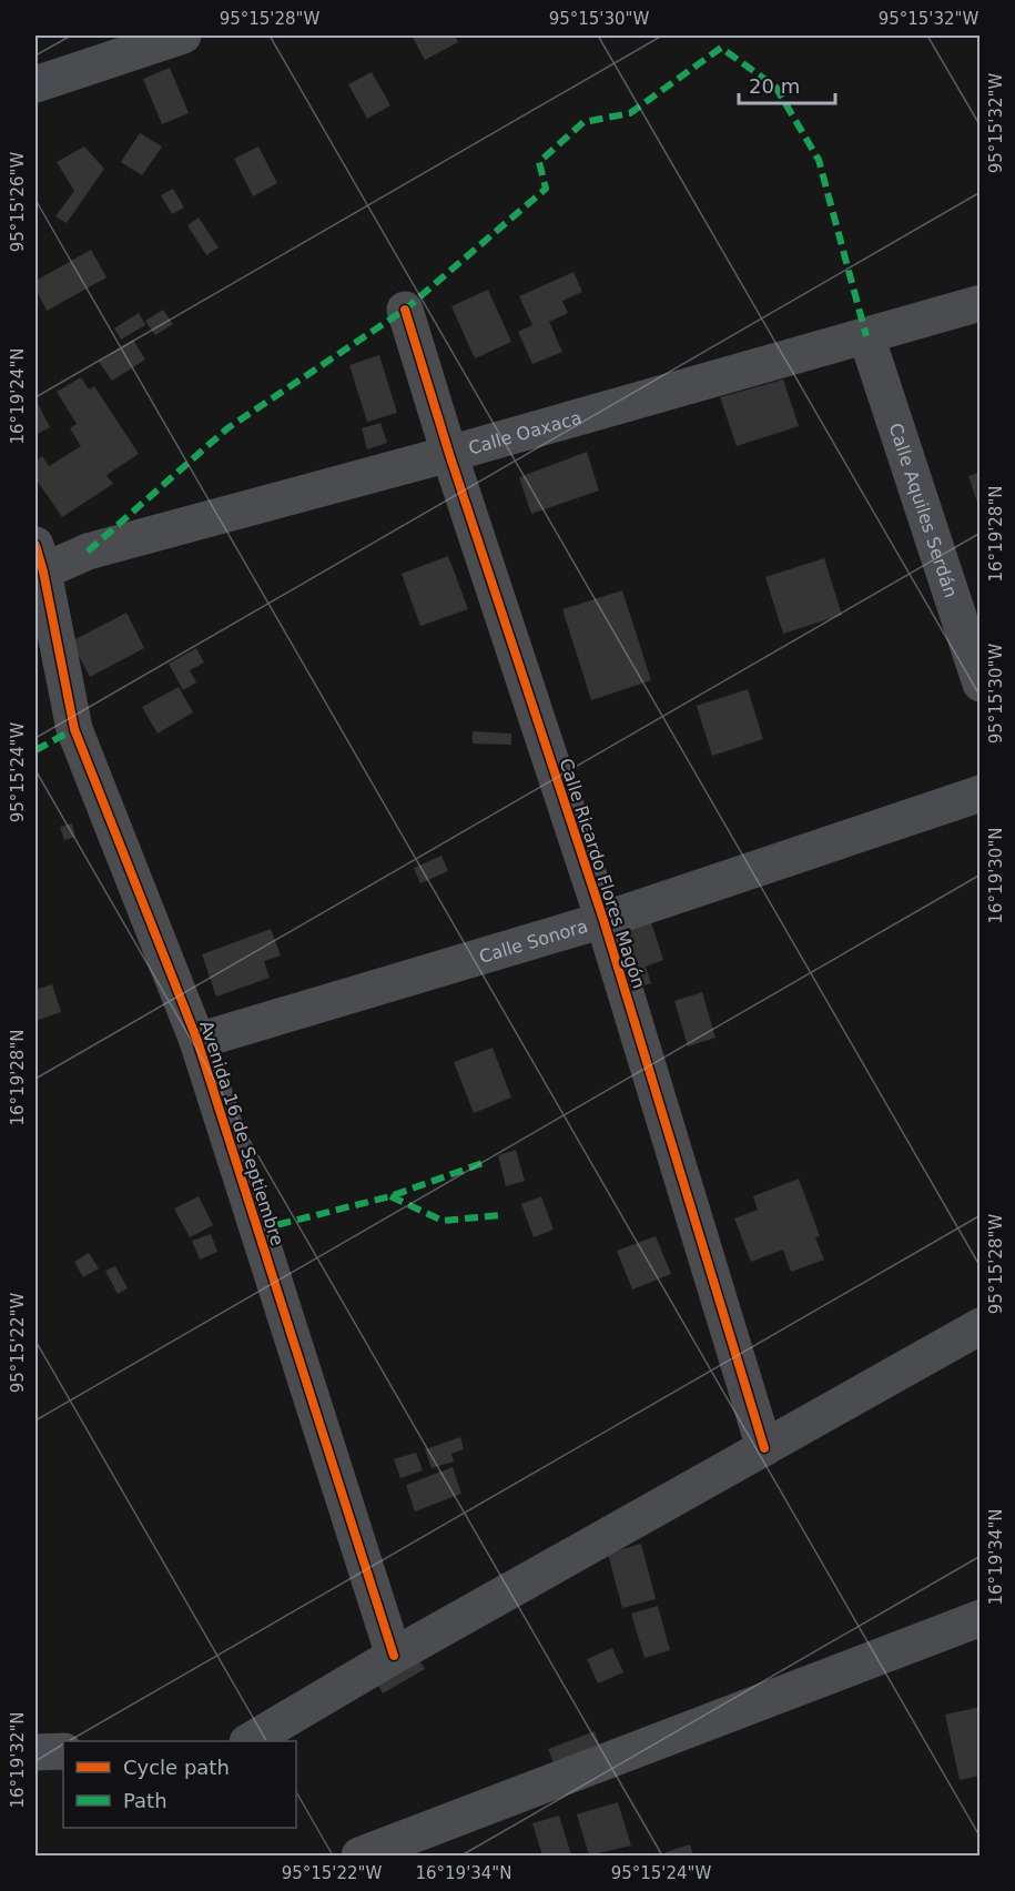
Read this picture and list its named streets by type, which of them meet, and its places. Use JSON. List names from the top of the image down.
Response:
{
  "streets": {
    "street": [
      "Calle Oaxaca",
      "Calle Aquiles Serdán",
      "Calle Ricardo Flores Magón",
      "Calle Sonora",
      "Avenida 16 de Septiembre"
    ]
  },
  "crossings": [
    ["Calle Oaxaca", "Calle Aquiles Serdán"],
    ["Calle Oaxaca", "Calle Ricardo Flores Magón"],
    ["Calle Oaxaca", "Avenida 16 de Septiembre"],
    ["Calle Ricardo Flores Magón", "Calle Sonora"],
    ["Calle Sonora", "Avenida 16 de Septiembre"]
  ],
  "legend": ["Cycle path", "Path"],
  "scale_bar": "20 m",
  "coordinates": [
    "95°15'28\"W",
    "95°15'30\"W",
    "95°15'32\"W",
    "95°15'26\"W",
    "16°19'24\"N",
    "16°19'28\"N",
    "95°15'24\"W",
    "16°19'30\"N",
    "95°15'22\"W",
    "16°19'34\"N",
    "16°19'32\"N"
  ]
}
